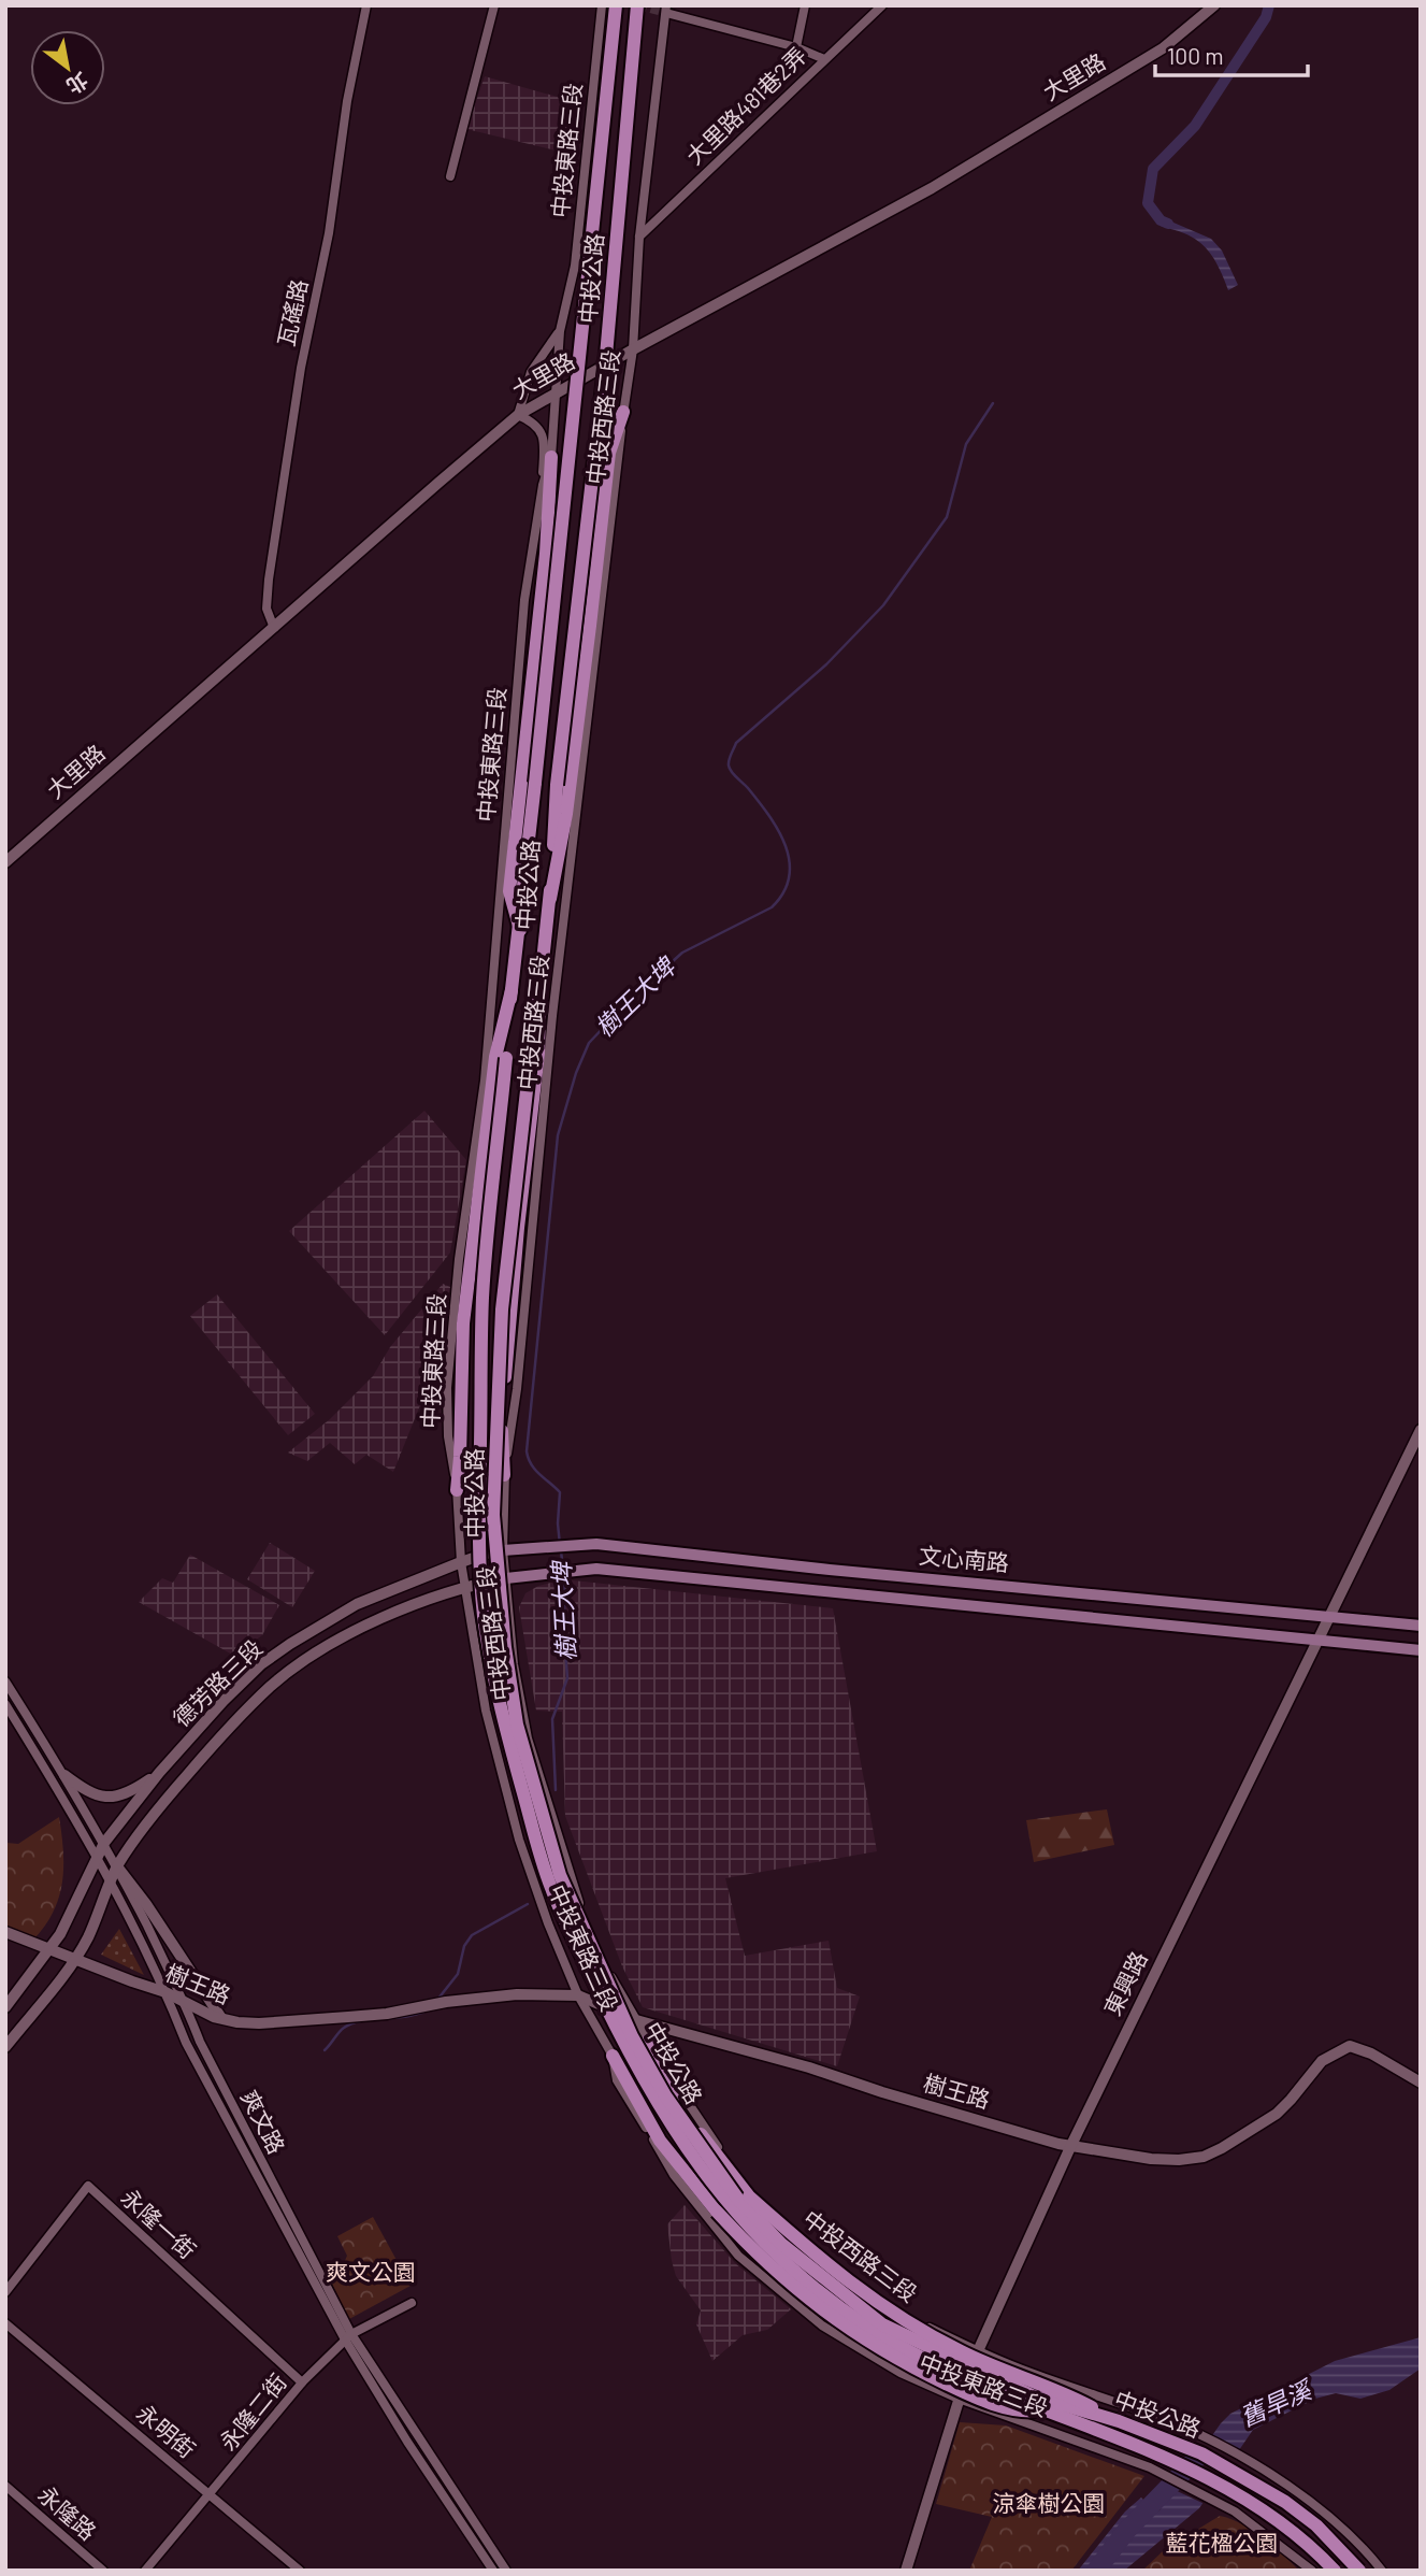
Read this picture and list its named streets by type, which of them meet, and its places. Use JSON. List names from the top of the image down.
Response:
{
  "streets": {
    "main road": ["中投公路", "文心南路"],
    "street": [
      "大里路",
      "大里路481巷2弄",
      "中投東路三段",
      "瓦磘路",
      "中投西路三段",
      "德芳路三段",
      "東興路",
      "樹王路",
      "爽文路",
      "永隆一街",
      "永隆二街",
      "永明街",
      "永隆路"
    ]
  },
  "crossings": [
    ["大里路", "中投東路三段"],
    ["大里路", "瓦磘路"],
    ["大里路", "中投西路三段"],
    ["大里路481巷2弄", "中投西路三段"],
    ["中投東路三段", "德芳路三段"],
    ["中投東路三段", "東興路"],
    ["中投東路三段", "樹王路"],
    ["中投西路三段", "文心南路"],
    ["中投西路三段", "德芳路三段"],
    ["中投西路三段", "東興路"],
    ["中投西路三段", "樹王路"],
    ["文心南路", "德芳路三段"],
    ["文心南路", "東興路"],
    ["德芳路三段", "樹王路"],
    ["德芳路三段", "爽文路"],
    ["東興路", "樹王路"],
    ["樹王路", "爽文路"],
    ["爽文路", "永隆二街"],
    ["永隆一街", "永隆二街"],
    ["永隆二街", "永明街"]
  ],
  "water": ["樹王大埤", "舊旱溪"],
  "parks": ["爽文公園", "涼傘樹公園", "藍花楹公園"],
  "scale_bar": "100 m",
  "north": "bottom right"
}
